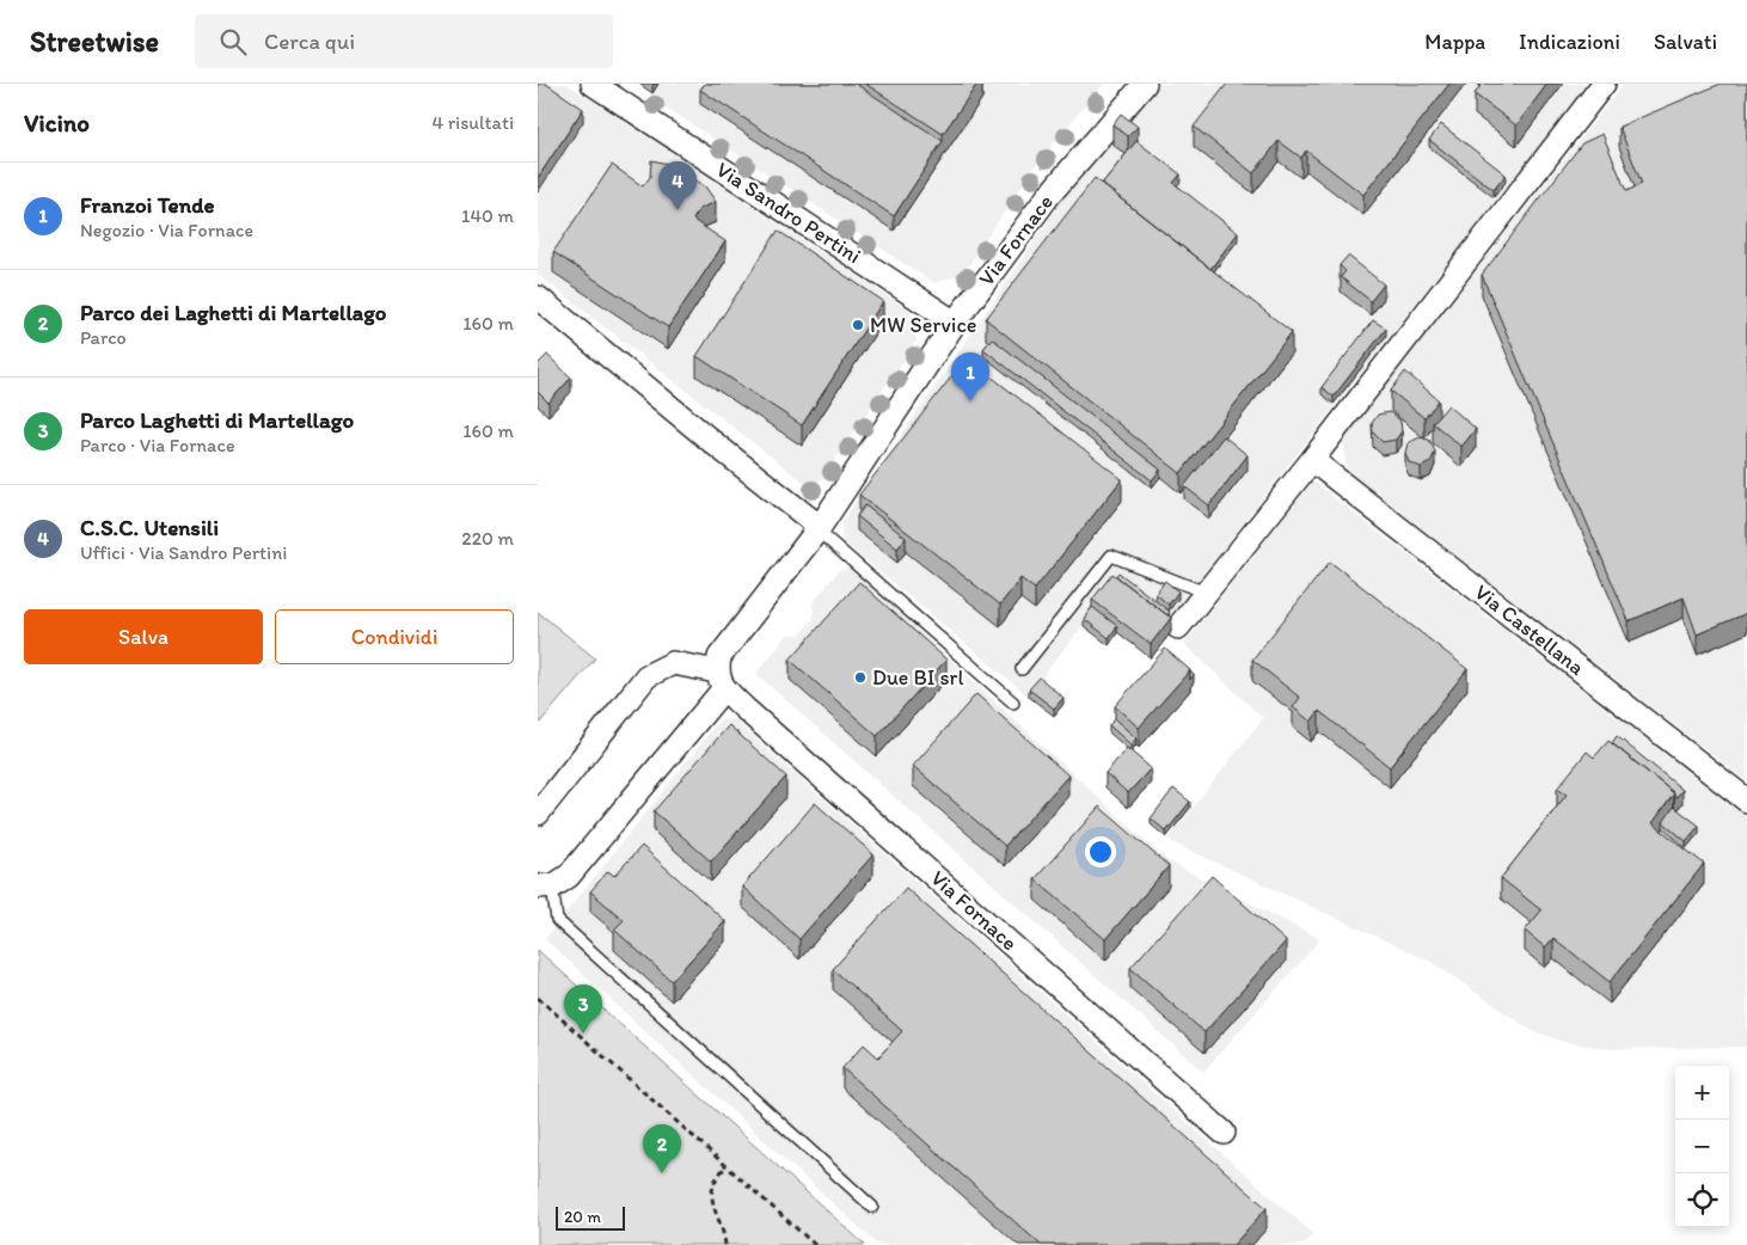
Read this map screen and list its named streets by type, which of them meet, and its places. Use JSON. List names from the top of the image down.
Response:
{
  "streets": {
    "street": ["Via Sandro Pertini", "Via Fornace", "Via Castellana"]
  },
  "crossings": [
    ["Via Sandro Pertini", "Via Fornace"]
  ],
  "places": ["MW Service", "Due BI srl"],
  "scale_bar": "20 m",
  "page": {
    "header": "Streetwise",
    "search": "Cerca qui",
    "nav": ["Mappa", "Indicazioni", "Salvati"],
    "heading": ["Vicino", "4 risultati"],
    "list": [
      {
        "mark": "1",
        "name": "Franzoi Tende",
        "note": "Negozio · Via Fornace",
        "value": "140 m"
      },
      {
        "mark": "2",
        "name": "Parco dei Laghetti di Martellago",
        "note": "Parco",
        "value": "160 m"
      },
      {
        "mark": "3",
        "name": "Parco Laghetti di Martellago",
        "note": "Parco · Via Fornace",
        "value": "160 m"
      },
      {
        "mark": "4",
        "name": "C.S.C. Utensili",
        "note": "Uffici · Via Sandro Pertini",
        "value": "220 m"
      }
    ],
    "pins": [
      "4",
      "1",
      "3",
      "2"
    ],
    "buttons": ["Salva", "Condividi"],
    "map_buttons": ["+", "−"],
    "scale": "20 m"
  }
}
